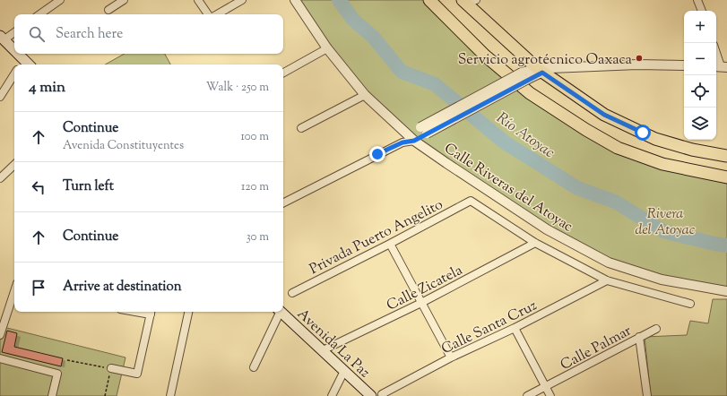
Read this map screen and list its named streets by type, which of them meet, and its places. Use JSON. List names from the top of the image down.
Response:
{
  "streets": {
    "main road": ["Avenida La Paz"],
    "street": [
      "Calle Riveras del Atoyac",
      "Privada Puerto Angelito",
      "Calle Zicatela",
      "Calle Santa Cruz",
      "Calle Palmar"
    ]
  },
  "crossings": [
    ["Privada Puerto Angelito", "Calle Zicatela"],
    ["Calle Zicatela", "Avenida La Paz"]
  ],
  "water": ["Río Atoyac"],
  "parks": ["Rivera del Atoyac"],
  "places": ["Servicio agrotécnico Oaxaca"],
  "page": {
    "map_buttons": ["+", "−"],
    "search": "Search here",
    "heading": ["4 min", "Walk · 250 m"],
    "list": [
      ["Continue", "Avenida Constituyentes", "100 m"],
      ["Turn left", "120 m"],
      ["Continue", "30 m"],
      "Arrive at destination"
    ]
  }
}
